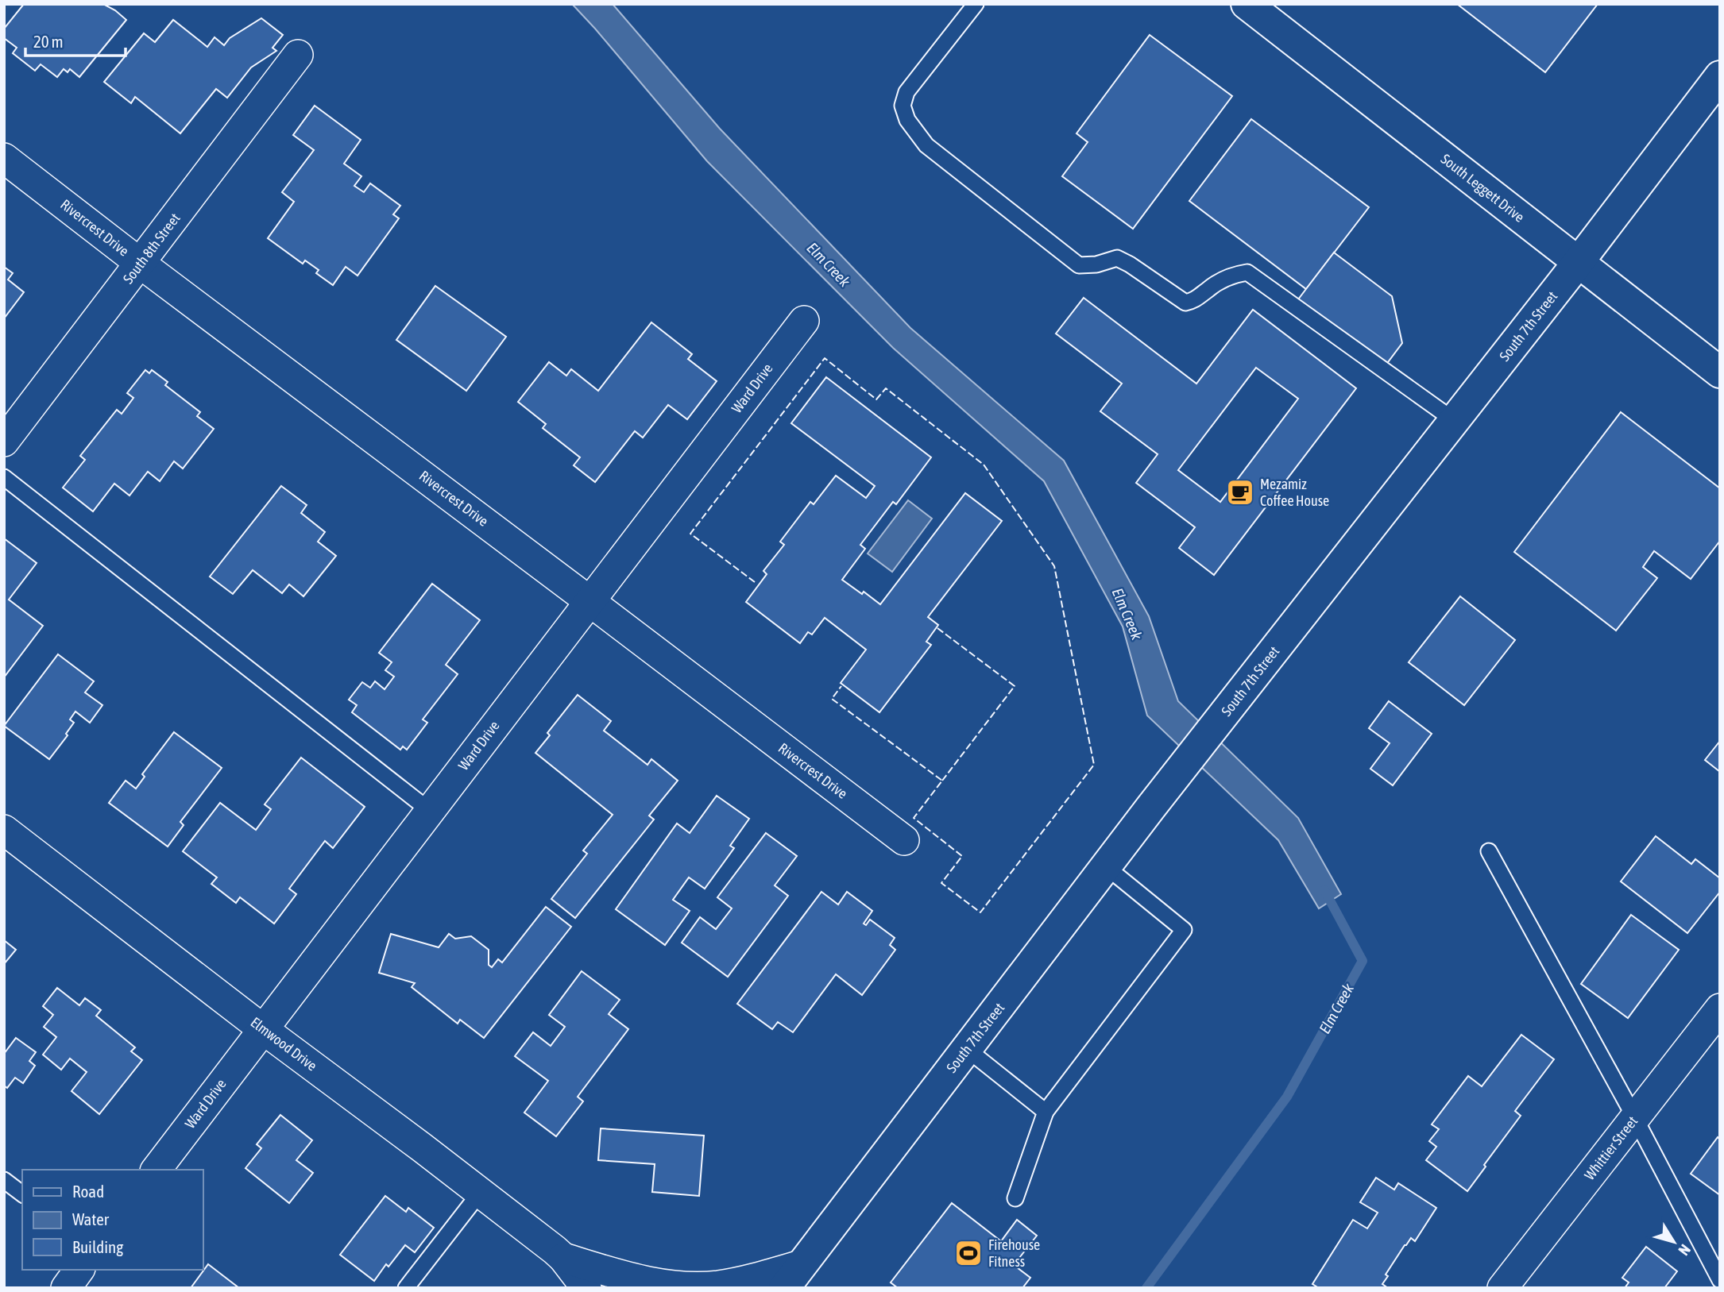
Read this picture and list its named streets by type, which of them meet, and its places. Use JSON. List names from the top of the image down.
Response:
{
  "streets": {
    "main road": ["South Leggett Drive", "South 7th Street"],
    "street": [
      "Rivercrest Drive",
      "South 8th Street",
      "Ward Drive",
      "Elmwood Drive",
      "Whittier Street"
    ]
  },
  "crossings": [
    ["South Leggett Drive", "South 7th Street"],
    ["Rivercrest Drive", "South 8th Street"],
    ["Rivercrest Drive", "Ward Drive"],
    ["South 7th Street", "Elmwood Drive"],
    ["Ward Drive", "Elmwood Drive"]
  ],
  "water": ["Elm Creek"],
  "places": {
    "cafe": ["Mezamiz Coffee House"],
    "sports": ["Firehouse Fitness"]
  },
  "legend": ["Road", "Water", "Building"],
  "scale_bar": "20 m",
  "north": "bottom right"
}
